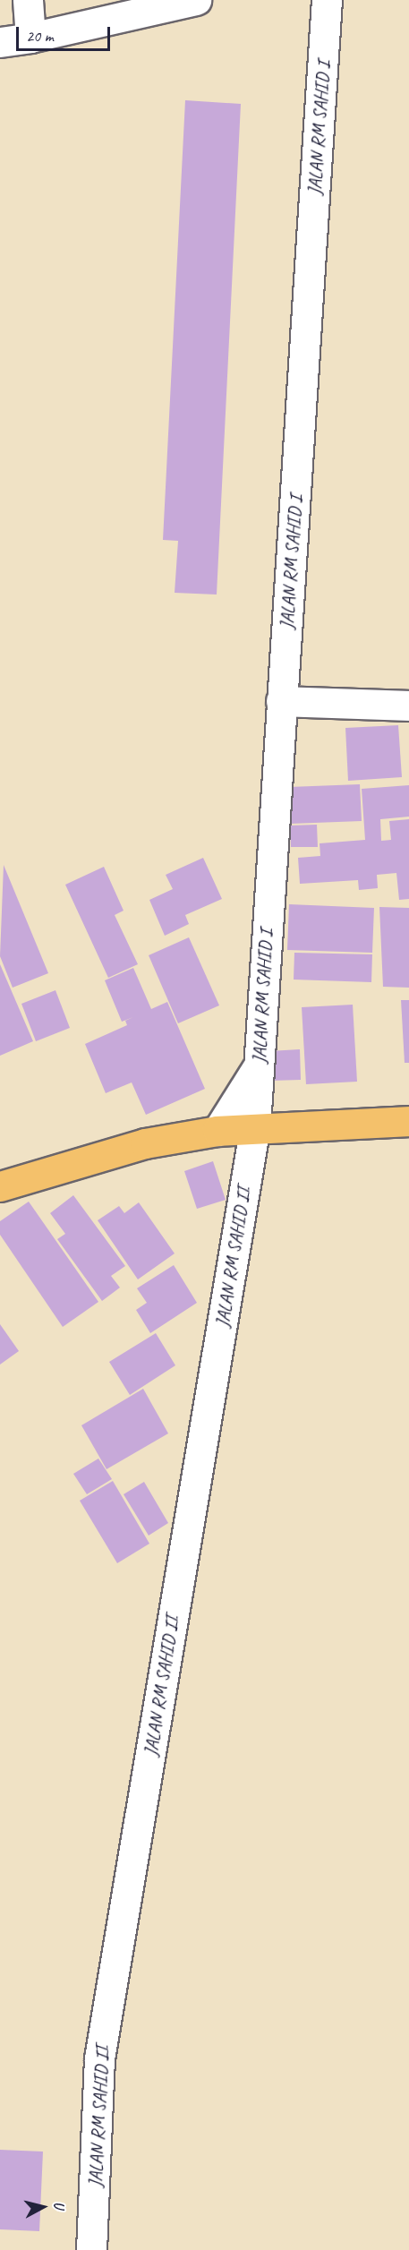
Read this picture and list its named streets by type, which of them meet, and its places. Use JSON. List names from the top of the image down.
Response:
{
  "streets": {
    "street": ["JALAN RM SAHID I", "JALAN RM SAHID II"]
  },
  "crossings": [
    ["JALAN RM SAHID I", "JALAN RM SAHID II"]
  ],
  "scale_bar": "20 m",
  "north": "right"
}
